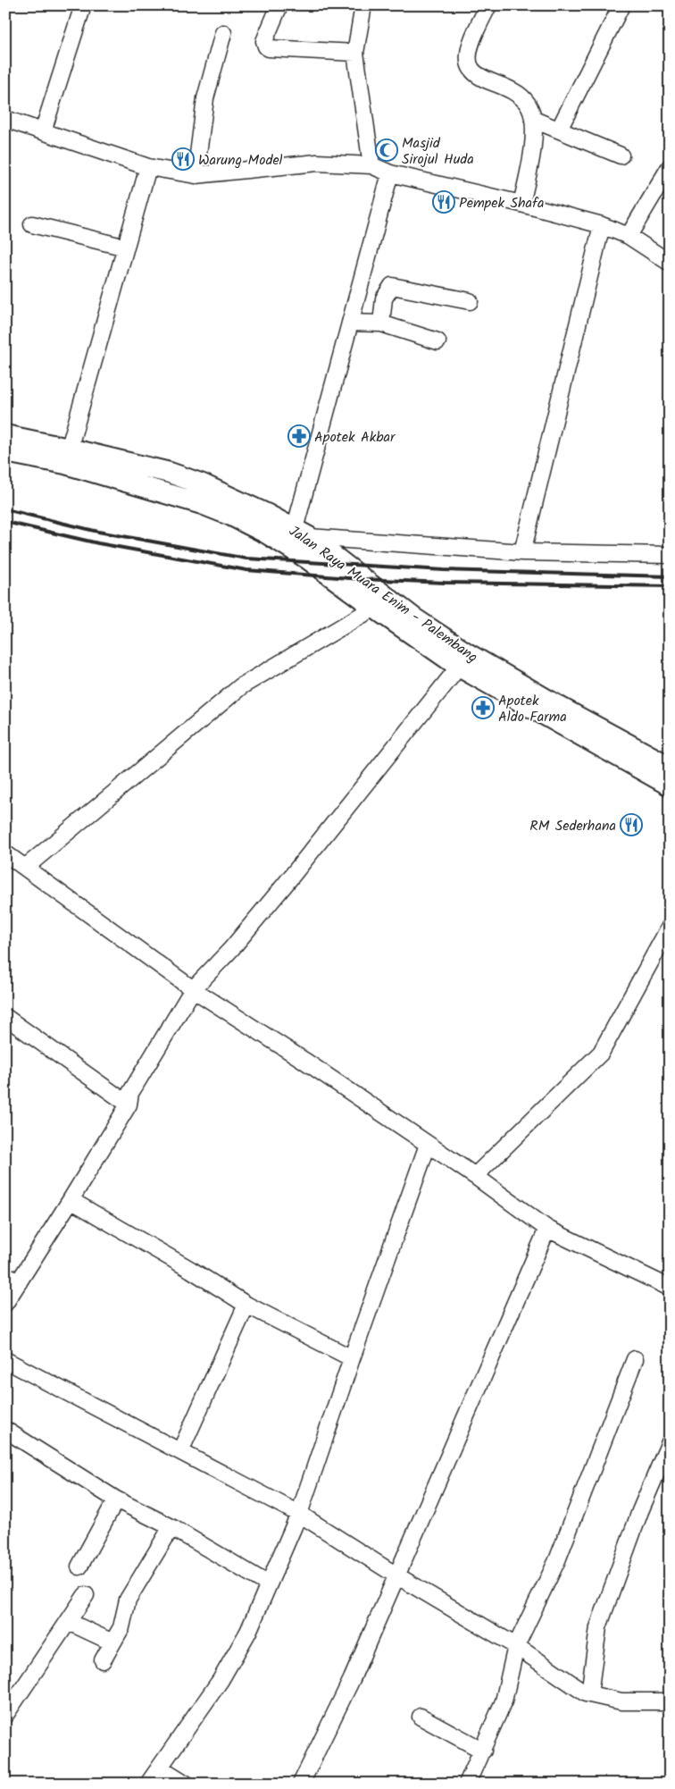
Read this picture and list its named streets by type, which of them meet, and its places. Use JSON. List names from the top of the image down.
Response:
{
  "streets": {
    "main road": ["Jalan Raya Muara Enim - Palembang"]
  },
  "places": {
    "mosque": ["Masjid Sirojul Huda"],
    "restaurant": ["Warung Model", "Pempek Shafa", "RM Sederhana"],
    "pharmacy": ["Apotek Akbar", "Apotek Aldo Farma"]
  }
}
